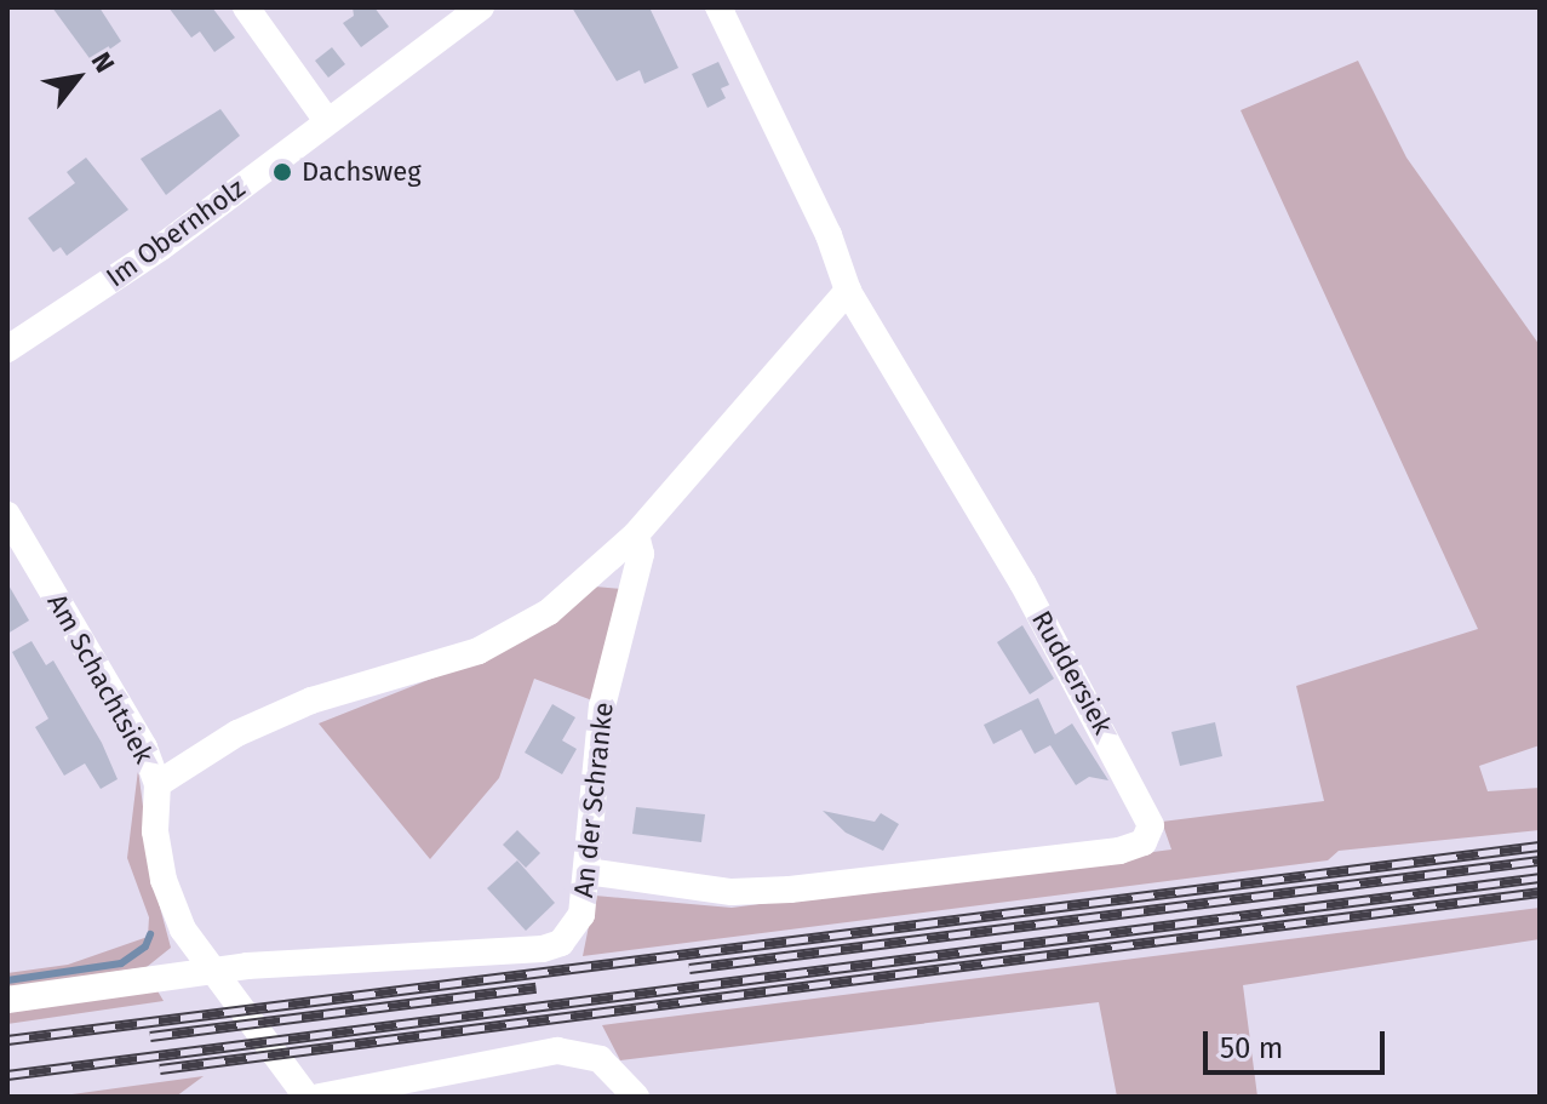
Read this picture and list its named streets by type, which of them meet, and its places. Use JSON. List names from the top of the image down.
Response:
{
  "streets": {
    "street": [
      "Im Obernholz",
      "Ruddersiek",
      "Am Schachtsiek",
      "An der Schranke"
    ]
  },
  "crossings": [
    ["Ruddersiek", "An der Schranke"],
    ["Am Schachtsiek", "An der Schranke"]
  ],
  "places": ["Dachsweg"],
  "scale_bar": "50 m",
  "north": "top right"
}
